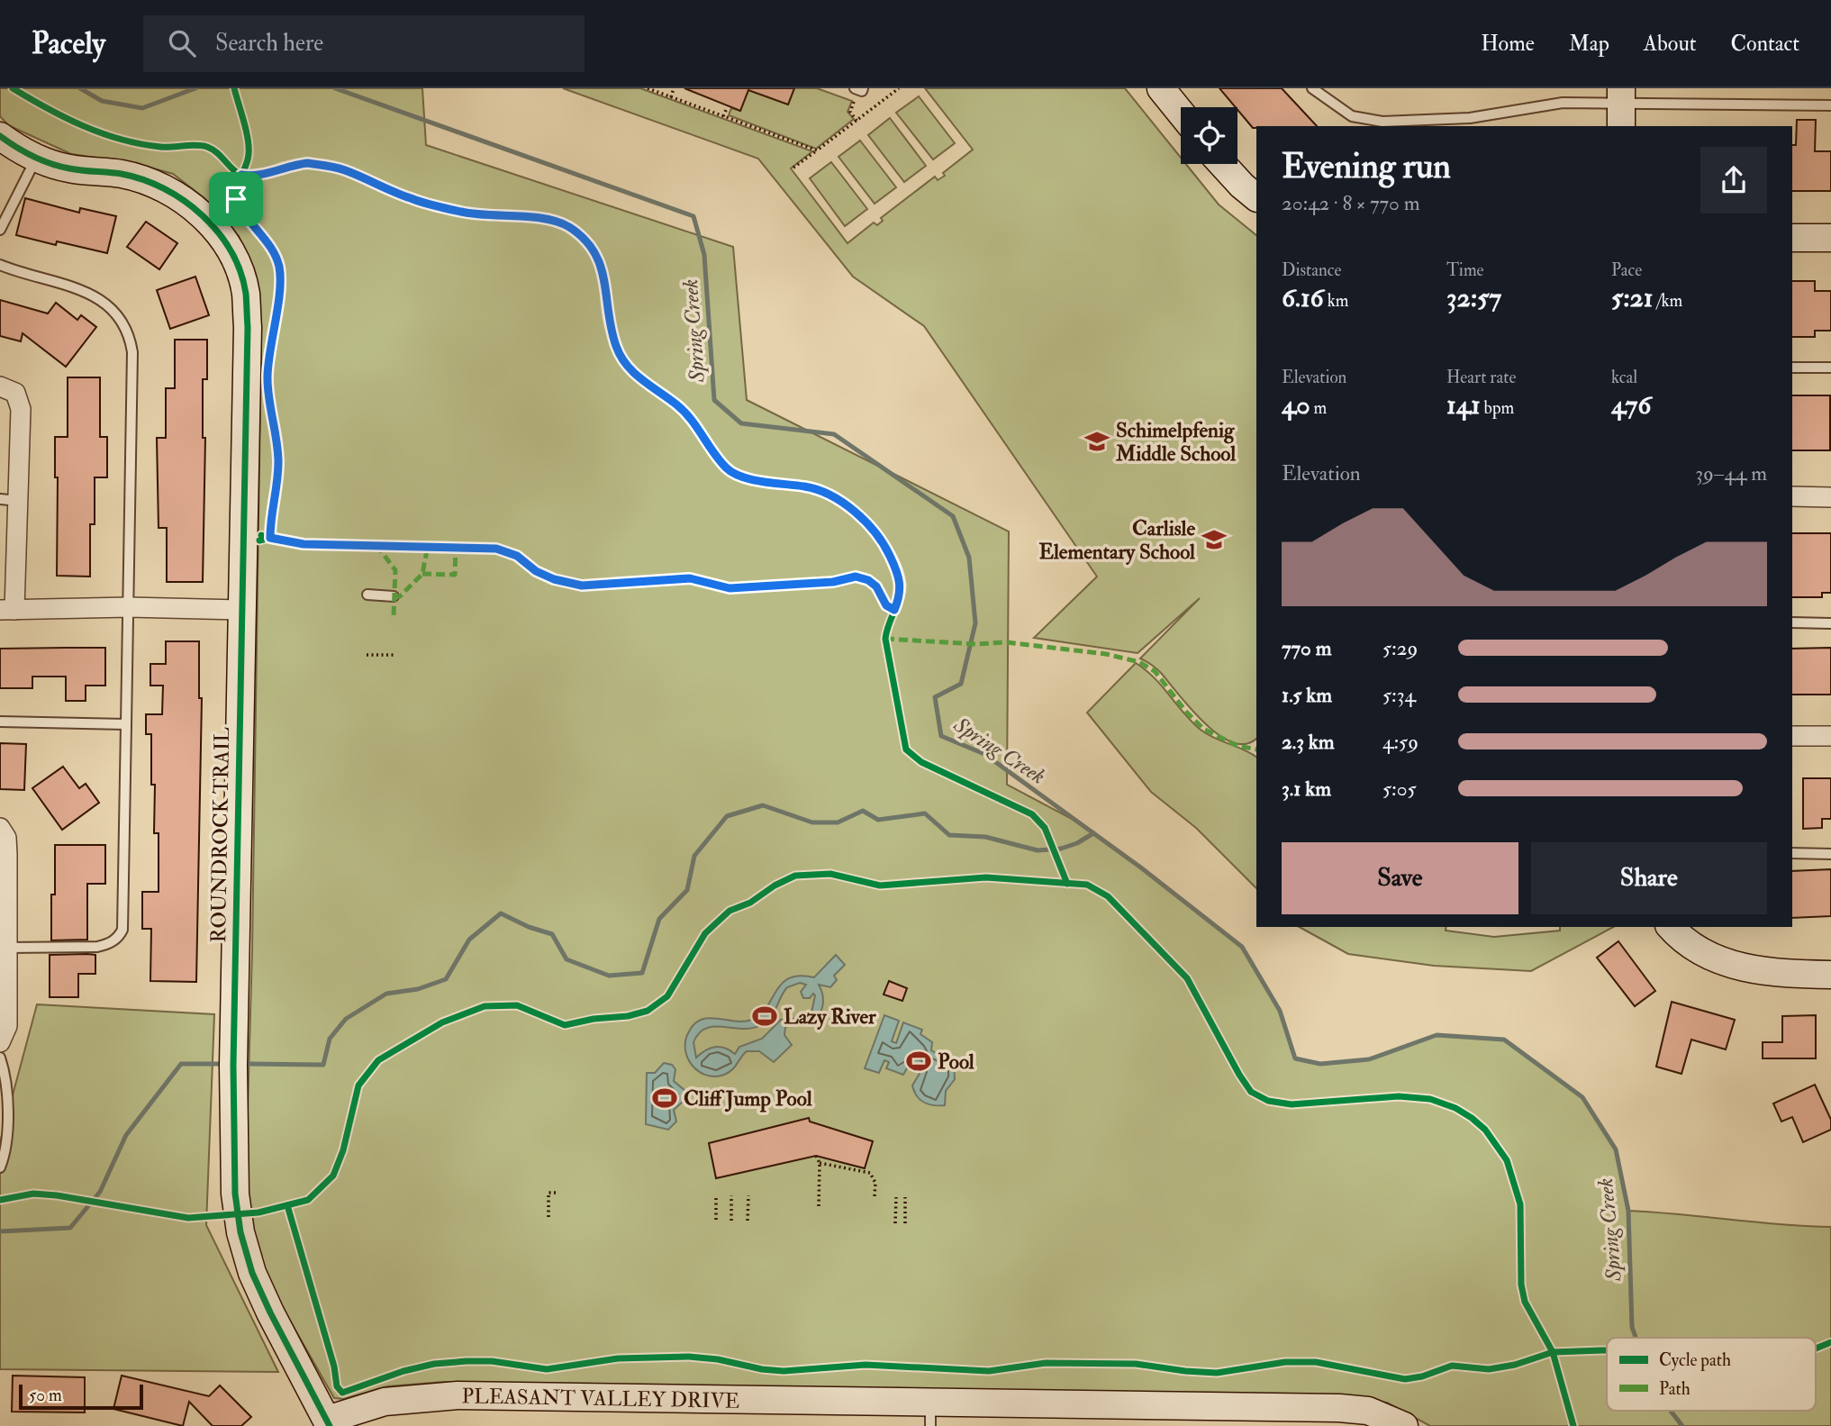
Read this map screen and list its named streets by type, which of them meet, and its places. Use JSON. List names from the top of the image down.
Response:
{
  "streets": {
    "street": ["ROUNDROCK TRAIL", "PLEASANT VALLEY DRIVE"]
  },
  "crossings": [
    ["ROUNDROCK TRAIL", "PLEASANT VALLEY DRIVE"]
  ],
  "water": ["Spring Creek"],
  "places": {
    "school or university": ["Schimelpfenig Middle School", "Carlisle Elementary School"],
    "sports": ["Lazy River", "Pool", "Cliff Jump Pool"]
  },
  "legend": ["Cycle path", "Path"],
  "scale_bar": "50 m",
  "page": {
    "header": "Pacely",
    "search": "Search here",
    "nav": [
      "Home",
      "Map",
      "About",
      "Contact"
    ],
    "heading": ["Evening run", "20:42 · 8 × 770 m"],
    "stats": [
      ["Distance", "6.16 km"],
      ["Time", "32:57"],
      ["Pace", "5:21 /km"],
      ["Elevation", "40 m"],
      ["Heart rate", "141 bpm"],
      ["kcal", "476"]
    ],
    "chart": ["Elevation", "39–44 m"],
    "list": [
      {
        "name": "770 m",
        "note": "5:29"
      },
      {
        "name": "1.5 km",
        "note": "5:34"
      },
      {
        "name": "2.3 km",
        "note": "4:59"
      },
      {
        "name": "3.1 km",
        "note": "5:05"
      }
    ],
    "buttons": ["Save", "Share"],
    "scale": "50 m"
  }
}
